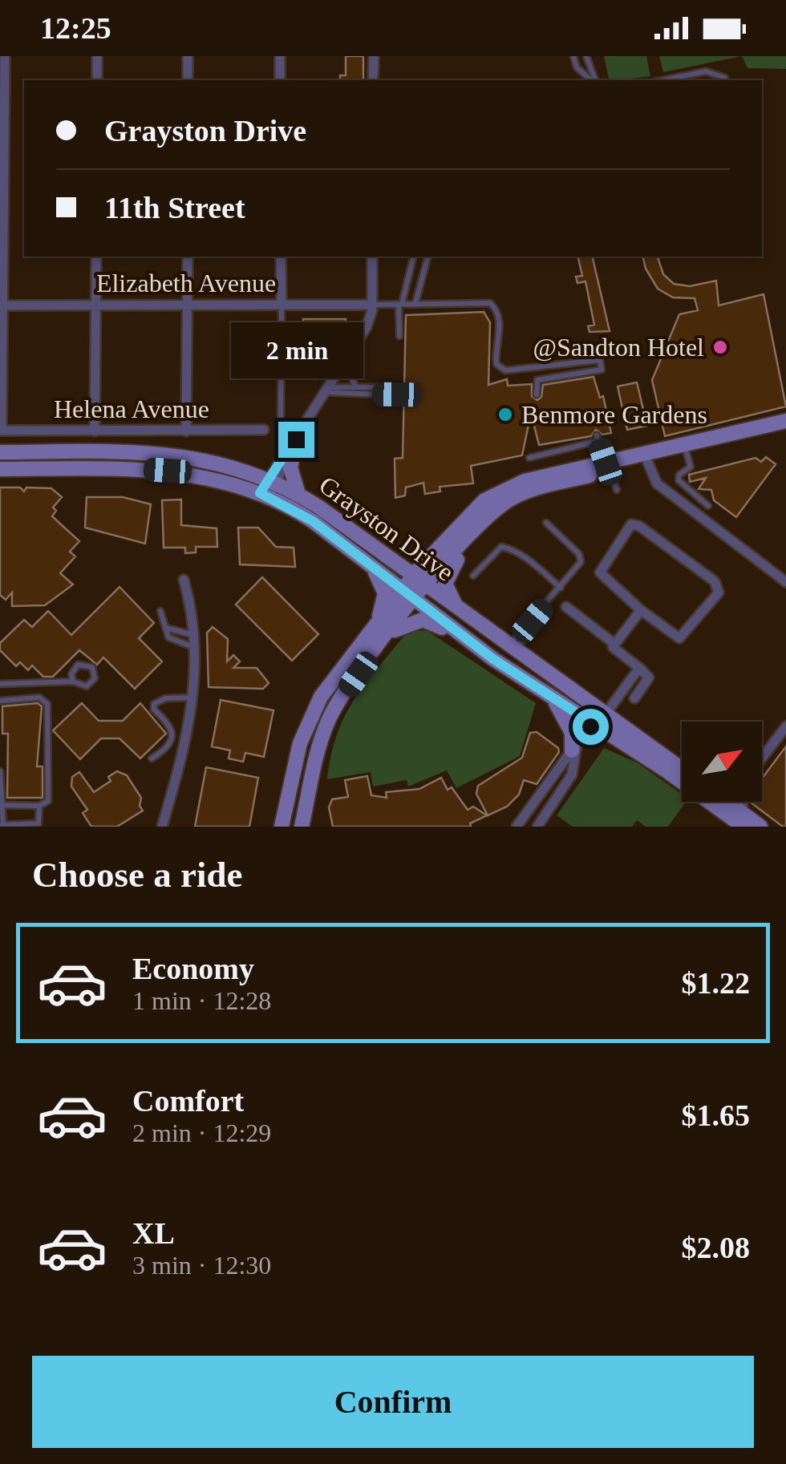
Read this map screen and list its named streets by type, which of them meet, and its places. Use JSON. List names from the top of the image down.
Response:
{
  "streets": {
    "main road": ["Grayston Drive"],
    "street": ["Elizabeth Avenue", "Helena Avenue"]
  },
  "places": ["@Sandton Hotel", "Benmore Gardens"],
  "north": "top right",
  "page": {
    "status": "12:25",
    "banner": ["Grayston Drive", "11th Street"],
    "bubble": "2 min",
    "heading": "Choose a ride",
    "list": [
      {
        "name": "Economy",
        "note": "1 min · 12:28",
        "value": "$1.22"
      },
      {
        "name": "Comfort",
        "note": "2 min · 12:29",
        "value": "$1.65"
      },
      {
        "name": "XL",
        "note": "3 min · 12:30",
        "value": "$2.08"
      }
    ],
    "buttons": "Confirm"
  }
}
